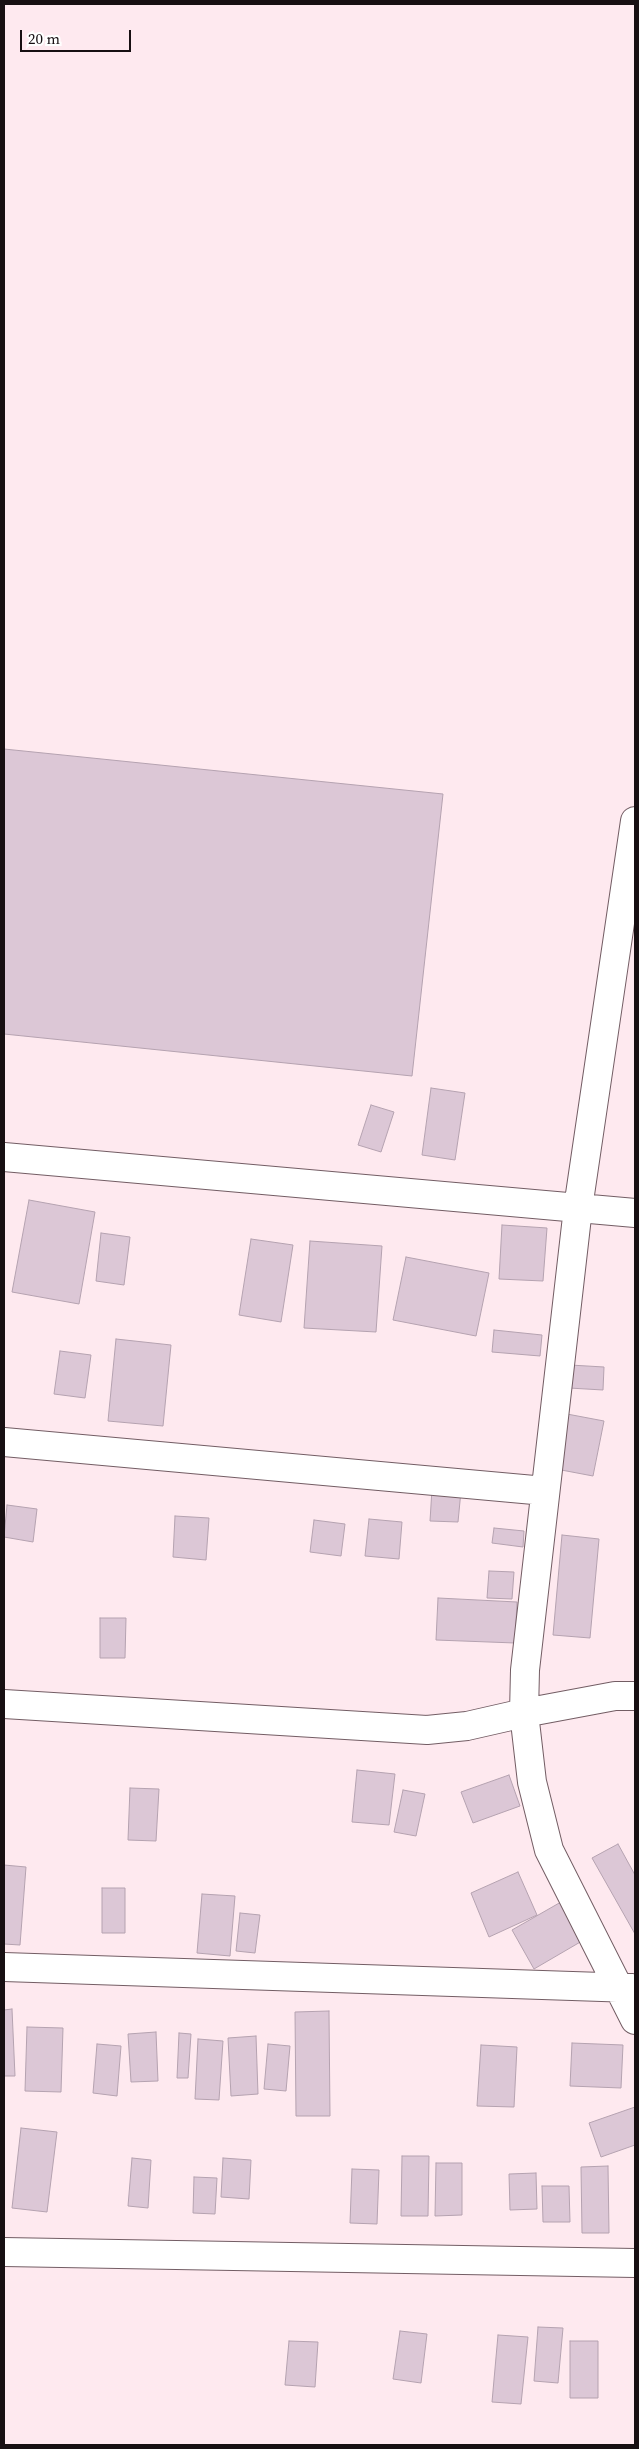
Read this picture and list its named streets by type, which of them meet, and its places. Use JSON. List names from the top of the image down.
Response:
{
  "scale_bar": "20 m"
}
